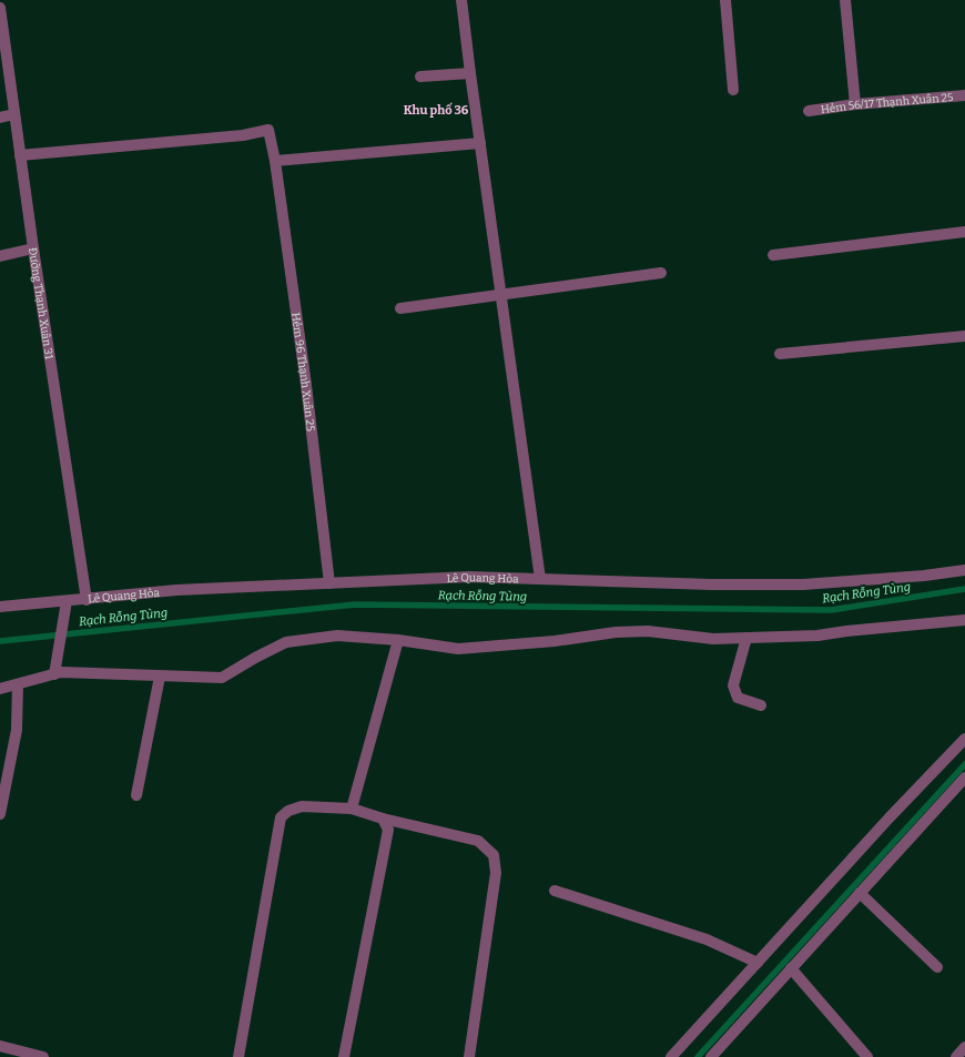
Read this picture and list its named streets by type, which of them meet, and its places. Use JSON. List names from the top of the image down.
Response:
{
  "streets": {
    "street": [
      "Hẻm 56/17 Thạnh Xuân 25",
      "Đường Thạnh Xuân 31",
      "Hẻm 96 Thạnh Xuân 25",
      "Lê Quang Hòa"
    ]
  },
  "crossings": [
    ["Đường Thạnh Xuân 31", "Hẻm 96 Thạnh Xuân 25"],
    ["Đường Thạnh Xuân 31", "Lê Quang Hòa"],
    ["Hẻm 96 Thạnh Xuân 25", "Lê Quang Hòa"]
  ],
  "districts": ["Khu phố 36"],
  "water": ["Rạch Rỗng Tùng"]
}
